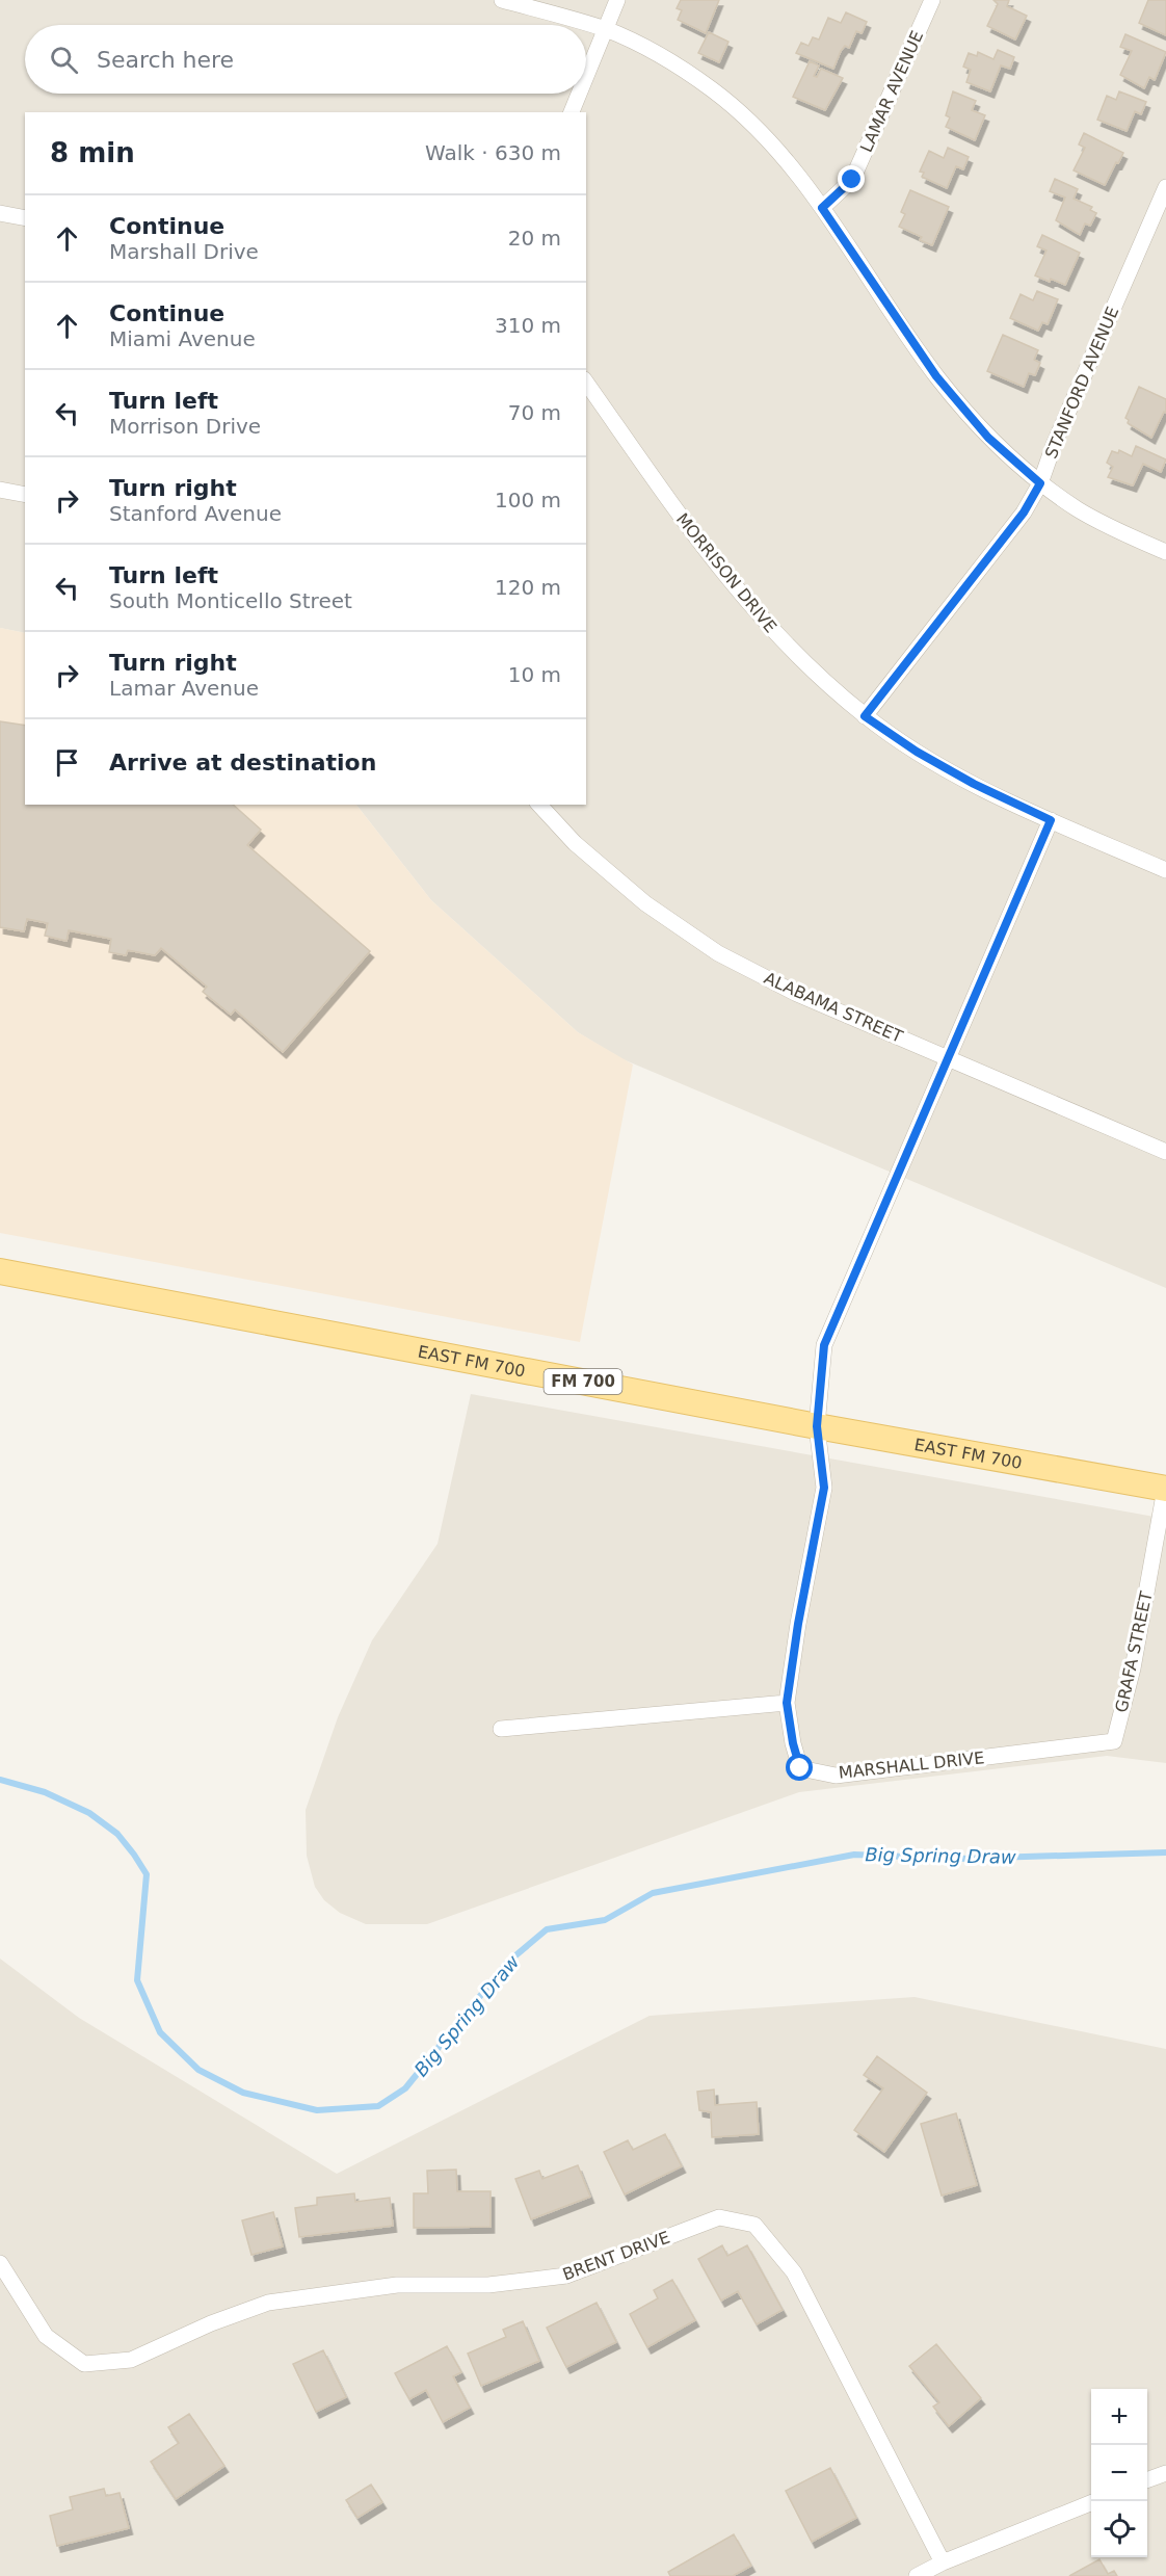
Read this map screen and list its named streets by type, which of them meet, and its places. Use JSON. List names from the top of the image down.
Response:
{
  "streets": {
    "main road": ["EAST FM 700", "FM 700"],
    "street": [
      "LAMAR AVENUE",
      "STANFORD AVENUE",
      "MORRISON DRIVE",
      "ALABAMA STREET",
      "GRAFA STREET",
      "MARSHALL DRIVE",
      "BRENT DRIVE"
    ]
  },
  "crossings": [
    ["STANFORD AVENUE", "MORRISON DRIVE"],
    ["EAST FM 700", "GRAFA STREET"],
    ["GRAFA STREET", "MARSHALL DRIVE"]
  ],
  "water": ["Big Spring Draw"],
  "page": {
    "search": "Search here",
    "heading": ["8 min", "Walk · 630 m"],
    "list": [
      ["Continue", "Marshall Drive", "20 m"],
      ["Continue", "Miami Avenue", "310 m"],
      ["Turn left", "Morrison Drive", "70 m"],
      ["Turn right", "Stanford Avenue", "100 m"],
      ["Turn left", "South Monticello Street", "120 m"],
      ["Turn right", "Lamar Avenue", "10 m"],
      "Arrive at destination"
    ],
    "map_buttons": ["+", "−"]
  }
}
